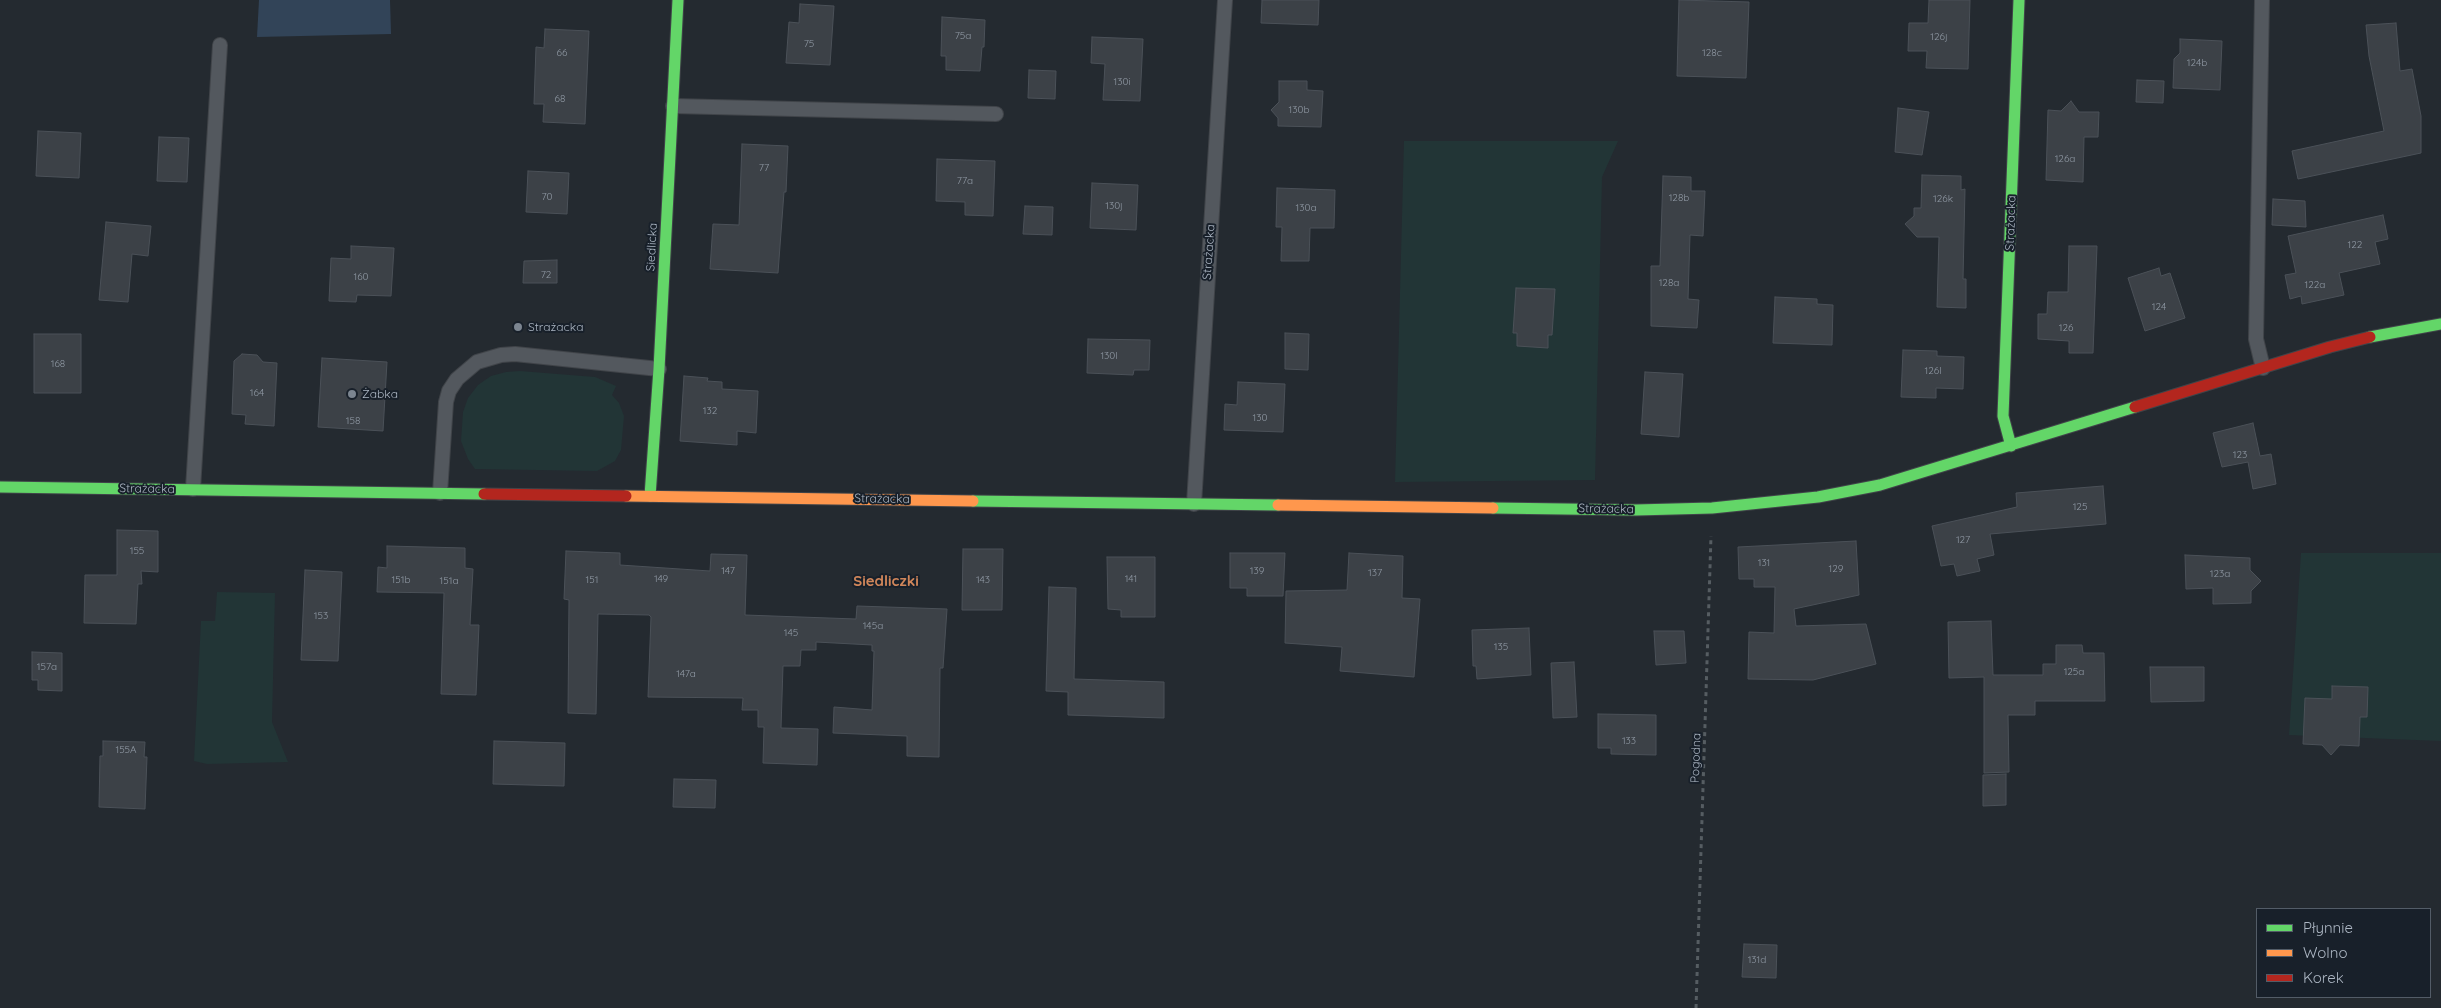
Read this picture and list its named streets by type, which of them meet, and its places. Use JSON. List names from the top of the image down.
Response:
{
  "streets": {
    "street": ["Strażacka", "Siedlicka"],
    "path": ["Pogodna"]
  },
  "crossings": [
    ["Strażacka", "Siedlicka"],
    ["Strażacka", "Pogodna"]
  ],
  "districts": ["Siedliczki"],
  "places": ["Strażacka", "Żabka"],
  "house_numbers": [
    "75a",
    "126j",
    "75",
    "66",
    "128c",
    "124b",
    "130i",
    "68",
    "130b",
    "126a",
    "77",
    "77a",
    "70",
    "128b",
    "126k",
    "130j",
    "130a",
    "122",
    "72",
    "160",
    "128a",
    "122a",
    "124",
    "126",
    "130l",
    "168",
    "126l",
    "164",
    "132",
    "130",
    "158",
    "123",
    "125",
    "127",
    "155",
    "131",
    "129",
    "147",
    "139",
    "137",
    "123a",
    "149",
    "141",
    "151b",
    "151",
    "143",
    "151a",
    "153",
    "145a",
    "145",
    "135",
    "157a",
    "125a",
    "147a",
    "133",
    "155A",
    "131d"
  ],
  "legend": ["Płynnie", "Wolno", "Korek"]
}
